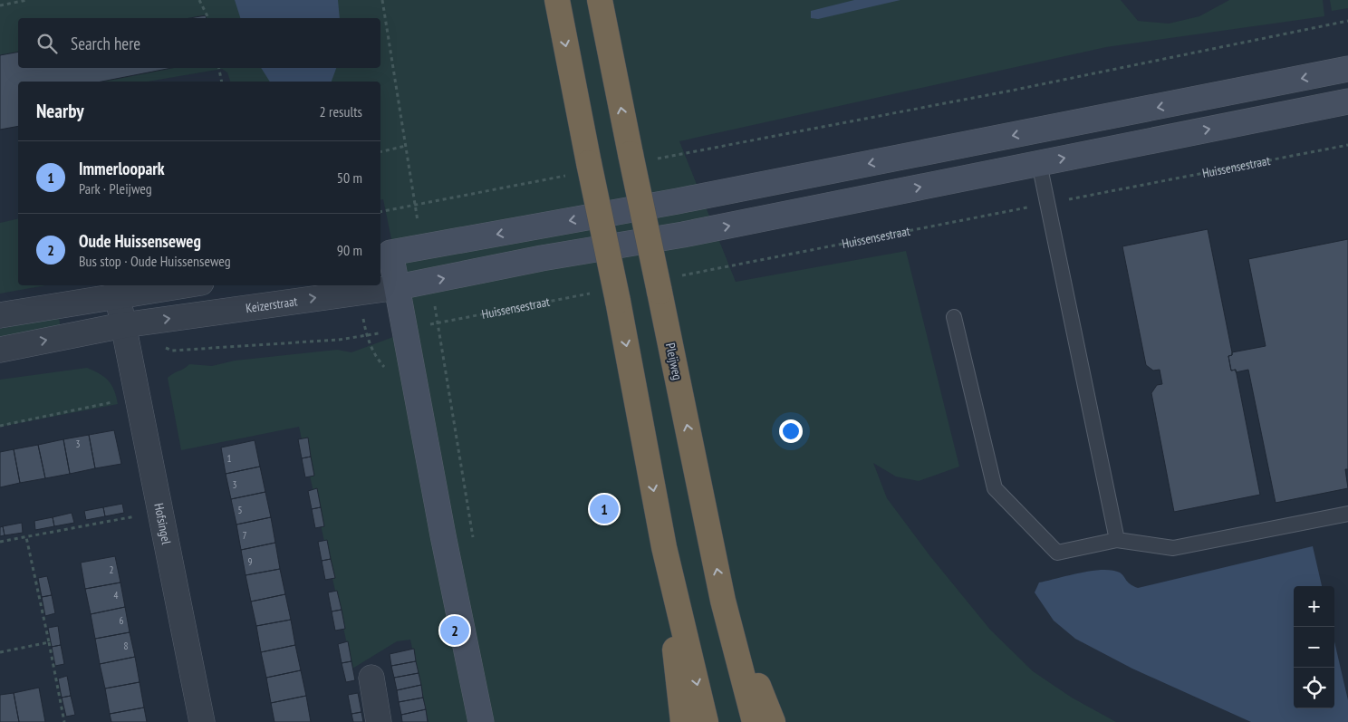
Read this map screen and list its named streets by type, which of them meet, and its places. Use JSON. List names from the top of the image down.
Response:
{
  "streets": {
    "highway": ["Pleijweg"],
    "street": ["Keizerstraat", "Hofsingel"],
    "path": ["Huissensestraat"]
  },
  "crossings": [
    ["Keizerstraat", "Hofsingel"]
  ],
  "house_numbers": [
    "3",
    "1",
    "3",
    "5",
    "7",
    "9",
    "2",
    "4",
    "6",
    "8"
  ],
  "page": {
    "search": "Search here",
    "heading": ["Nearby", "2 results"],
    "list": [
      {
        "mark": "1",
        "name": "Immerloopark",
        "note": "Park · Pleijweg",
        "value": "50 m"
      },
      {
        "mark": "2",
        "name": "Oude Huissenseweg",
        "note": "Bus stop · Oude Huissenseweg",
        "value": "90 m"
      }
    ],
    "pins": ["1", "2"],
    "map_buttons": ["+", "−"]
  }
}
